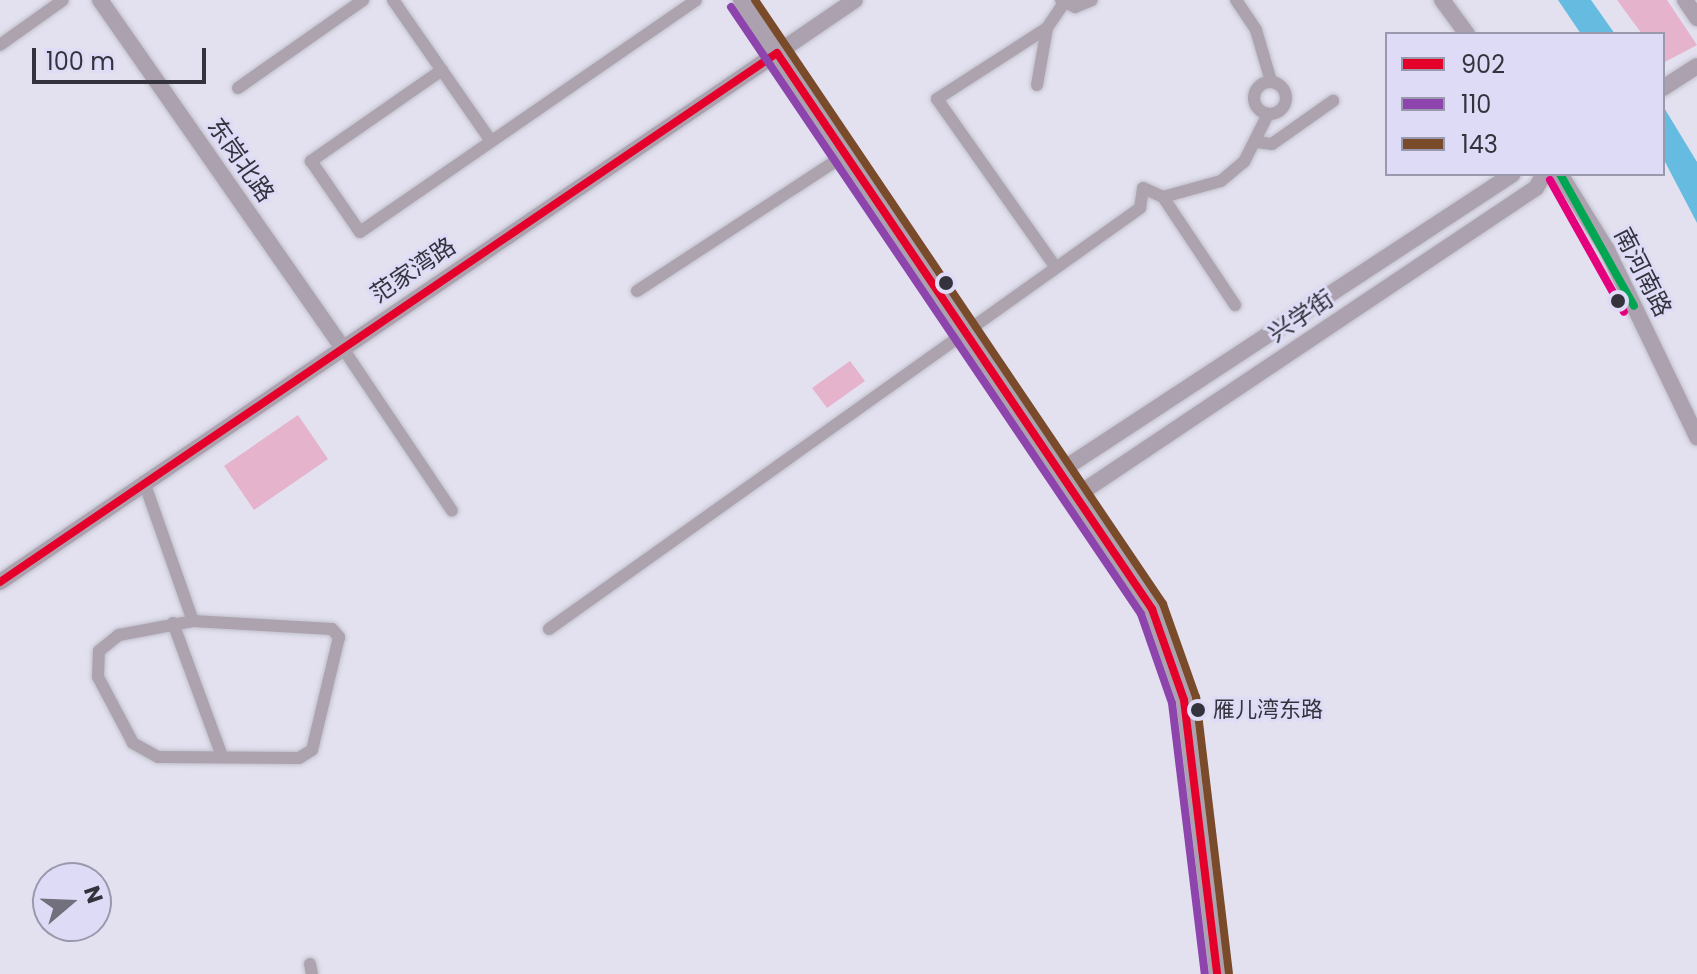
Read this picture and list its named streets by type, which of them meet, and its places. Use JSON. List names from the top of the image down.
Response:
{
  "streets": {
    "main road": [
      "东岗北路",
      "范家湾路",
      "南河南路",
      "兴学街"
    ]
  },
  "crossings": [
    ["东岗北路", "范家湾路"]
  ],
  "places": ["雁儿湾东路"],
  "lines": ["transit line 143", "transit line 110", "transit line 902"],
  "legend": ["902", "110", "143"],
  "scale_bar": "100 m",
  "north": "right"
}
